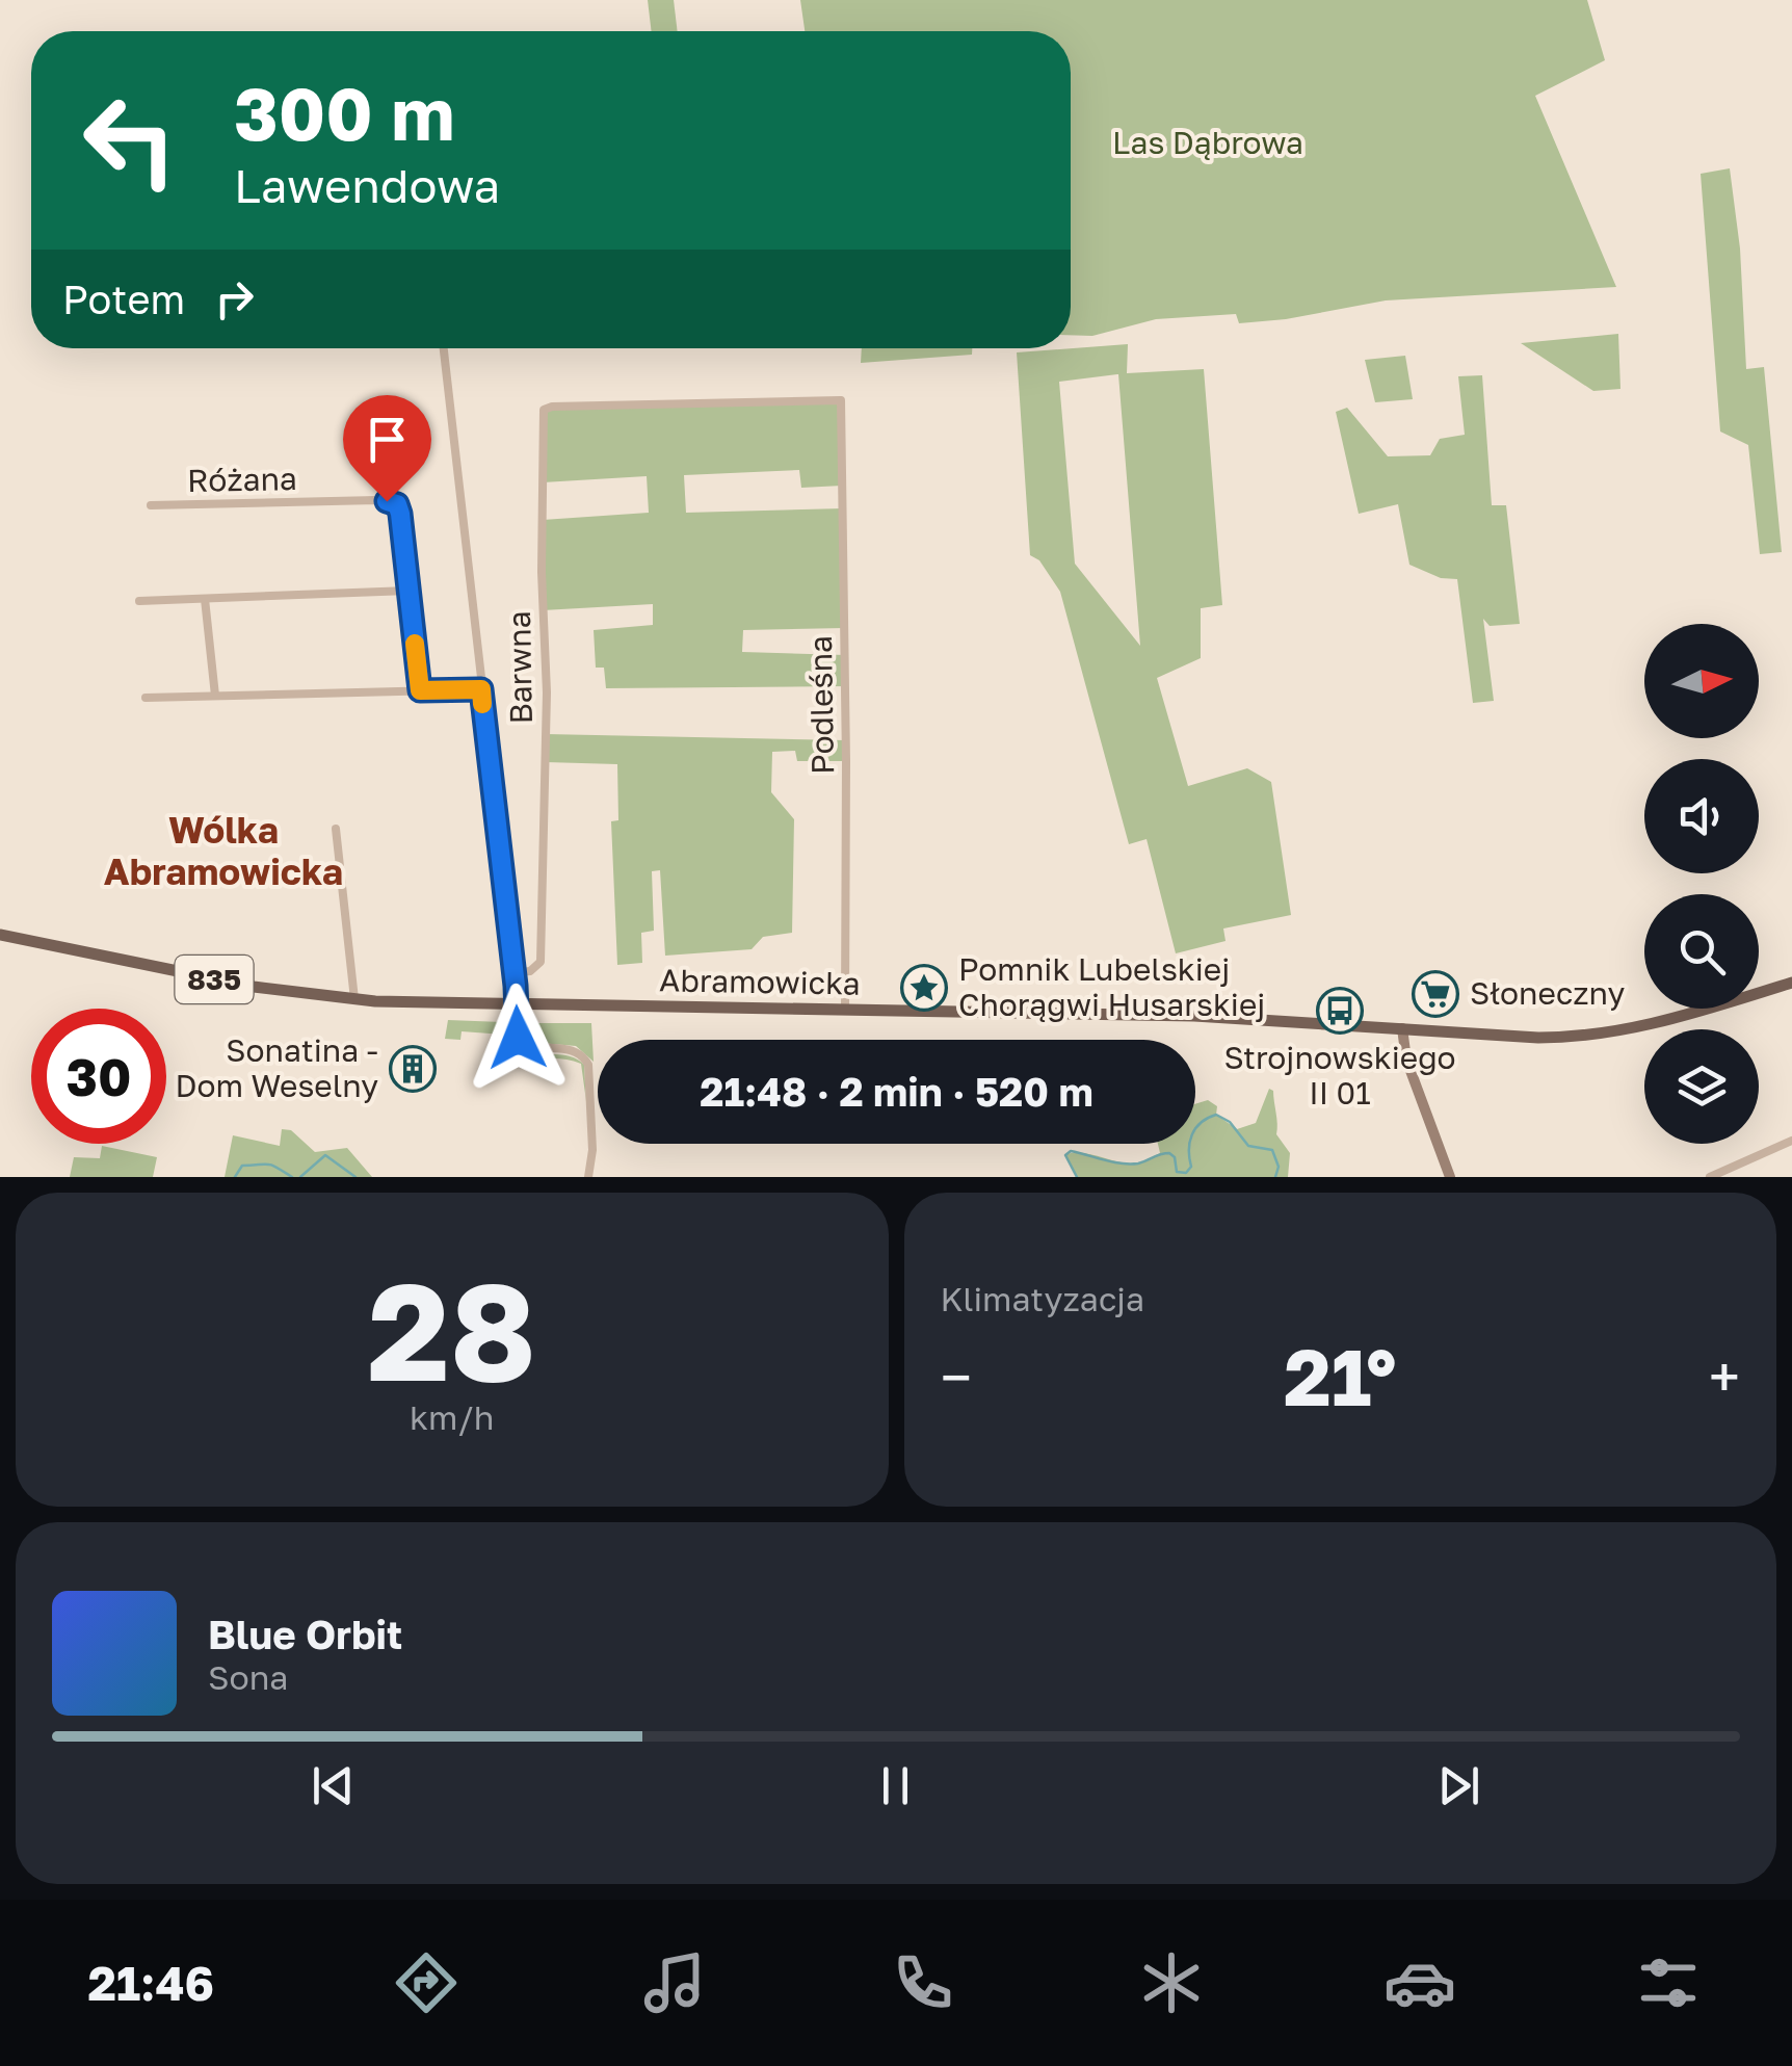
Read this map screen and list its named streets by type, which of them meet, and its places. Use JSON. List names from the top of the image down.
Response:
{
  "streets": {
    "main road": ["835", "Abramowicka"],
    "street": ["Różana", "Barwna", "Podleśna"]
  },
  "crossings": [
    ["Barwna", "Podleśna"],
    ["Podleśna", "Abramowicka"],
    ["835", "Abramowicka"]
  ],
  "districts": ["Wólka Abramowicka"],
  "parks": ["Las Dąbrowa"],
  "places": {
    "place": ["Pomnik Lubelskiej Chorągwi Husarskiej"],
    "supermarket": ["Słoneczny"],
    "bus stop": ["Strojnowskiego II 01"],
    "building": ["Sonatina - Dom Weselny"]
  },
  "north": "right",
  "page": {
    "turn": ["300 m", "Lawendowa"],
    "then": "Potem",
    "limit": "30",
    "trip": "21:48 · 2 min · 520 m",
    "tile": [
      ["28", "km/h"],
      "Klimatyzacja"
    ],
    "heat": ["−", "21°", "+"],
    "song": ["Blue Orbit", "Sona"],
    "tabs": "21:46"
  }
}
